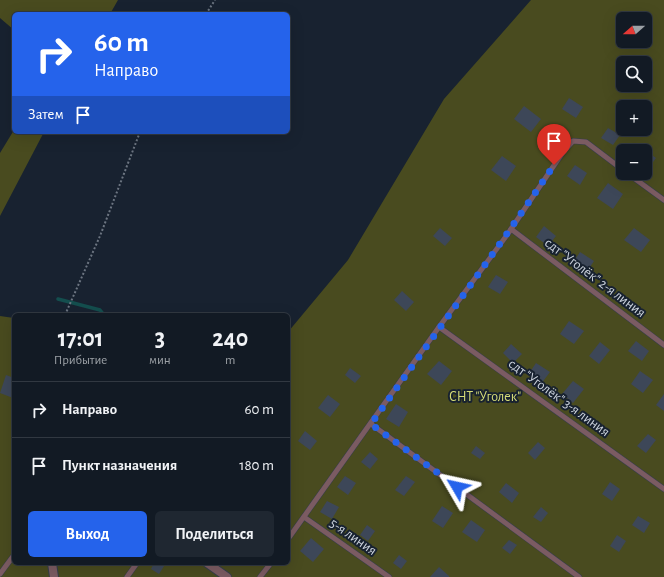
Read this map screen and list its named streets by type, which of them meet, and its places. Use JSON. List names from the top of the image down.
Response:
{
  "streets": {
    "lane": ["сдт \"Уголёк\" 2-я линия", "сдт \"Уголёк\" 3-я линия", "5-я линия"]
  },
  "parks": ["СНТ \"Уголек\""],
  "north": "left",
  "page": {
    "map_buttons": ["+", "−"],
    "turn": ["60 m", "Направо"],
    "then": "Затем",
    "eta": [
      "17:01",
      "Прибытие",
      "3",
      "мин",
      "240",
      "m"
    ],
    "list": [
      {
        "name": "Направо",
        "value": "60 m"
      },
      {
        "name": "Пункт назначения",
        "value": "180 m"
      }
    ],
    "buttons": ["Выход", "Поделиться"]
  }
}
